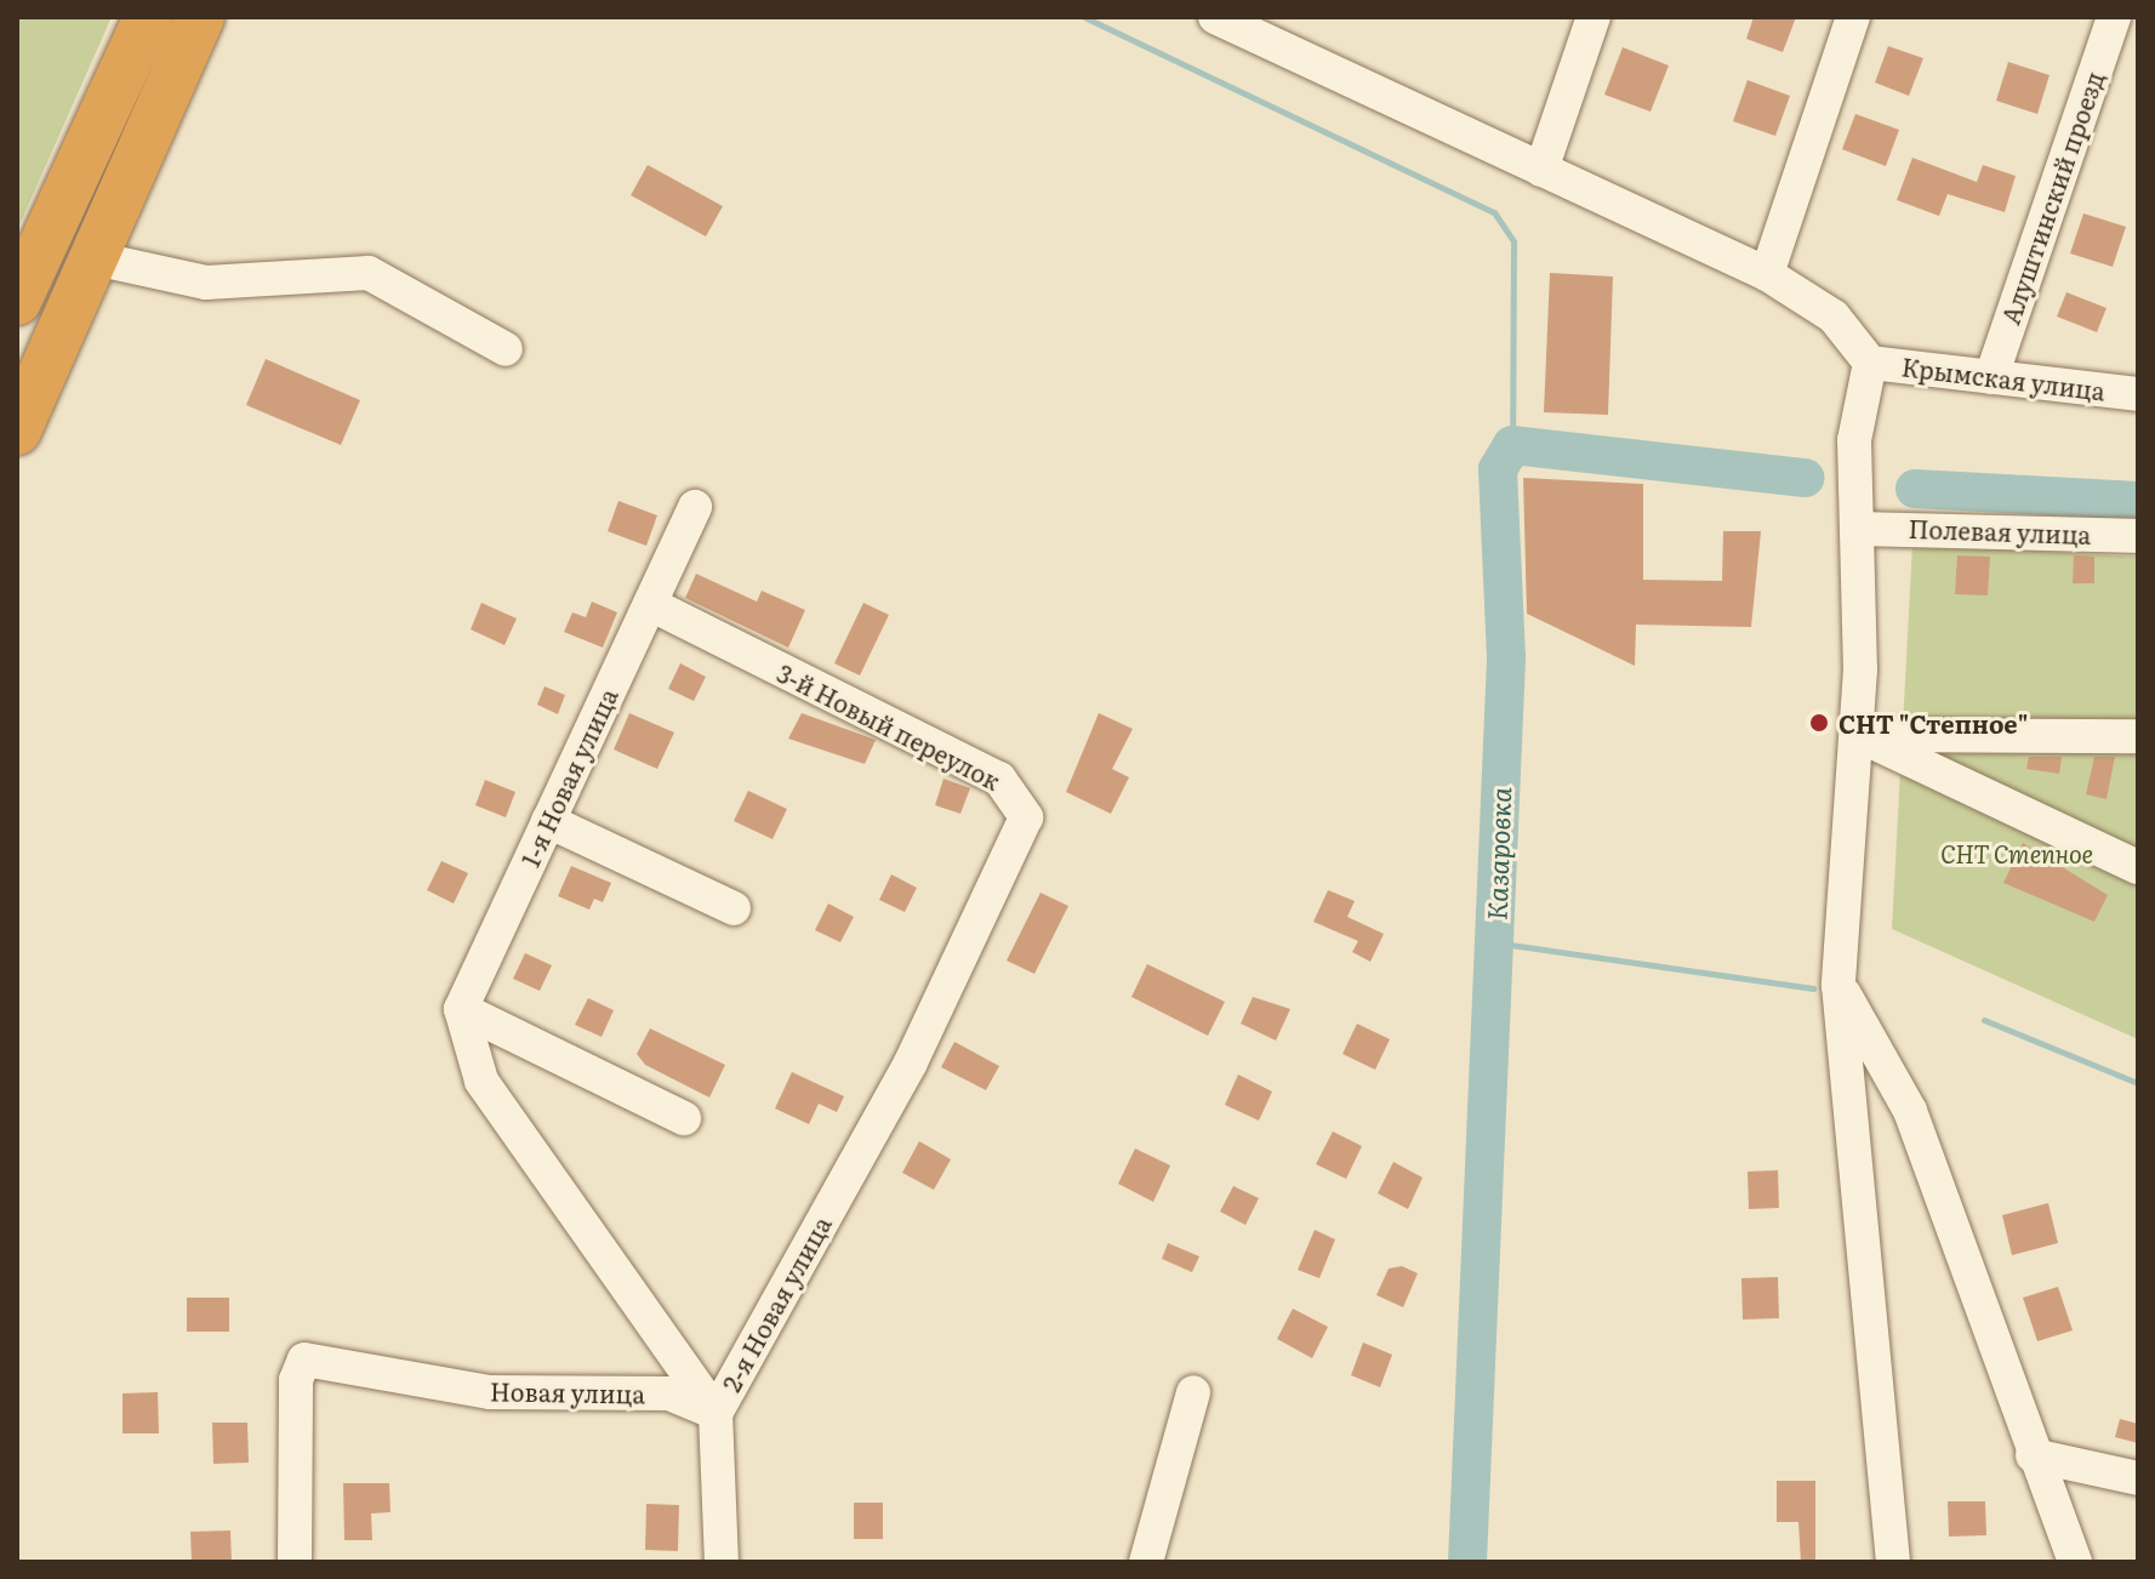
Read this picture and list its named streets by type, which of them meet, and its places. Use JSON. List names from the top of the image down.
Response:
{
  "streets": {
    "street": [
      "Алуштинский проезд",
      "Крымская улица",
      "Полевая улица",
      "3-й Новый переулок",
      "1-я Новая улица",
      "2-я Новая улица",
      "Новая улица"
    ]
  },
  "crossings": [
    ["Алуштинский проезд", "Крымская улица"],
    ["3-й Новый переулок", "1-я Новая улица"],
    ["3-й Новый переулок", "2-я Новая улица"],
    ["2-я Новая улица", "Новая улица"]
  ],
  "water": ["Казаровка"],
  "parks": ["СНТ Степное"],
  "places": ["СНТ \"Степное\""]
}
